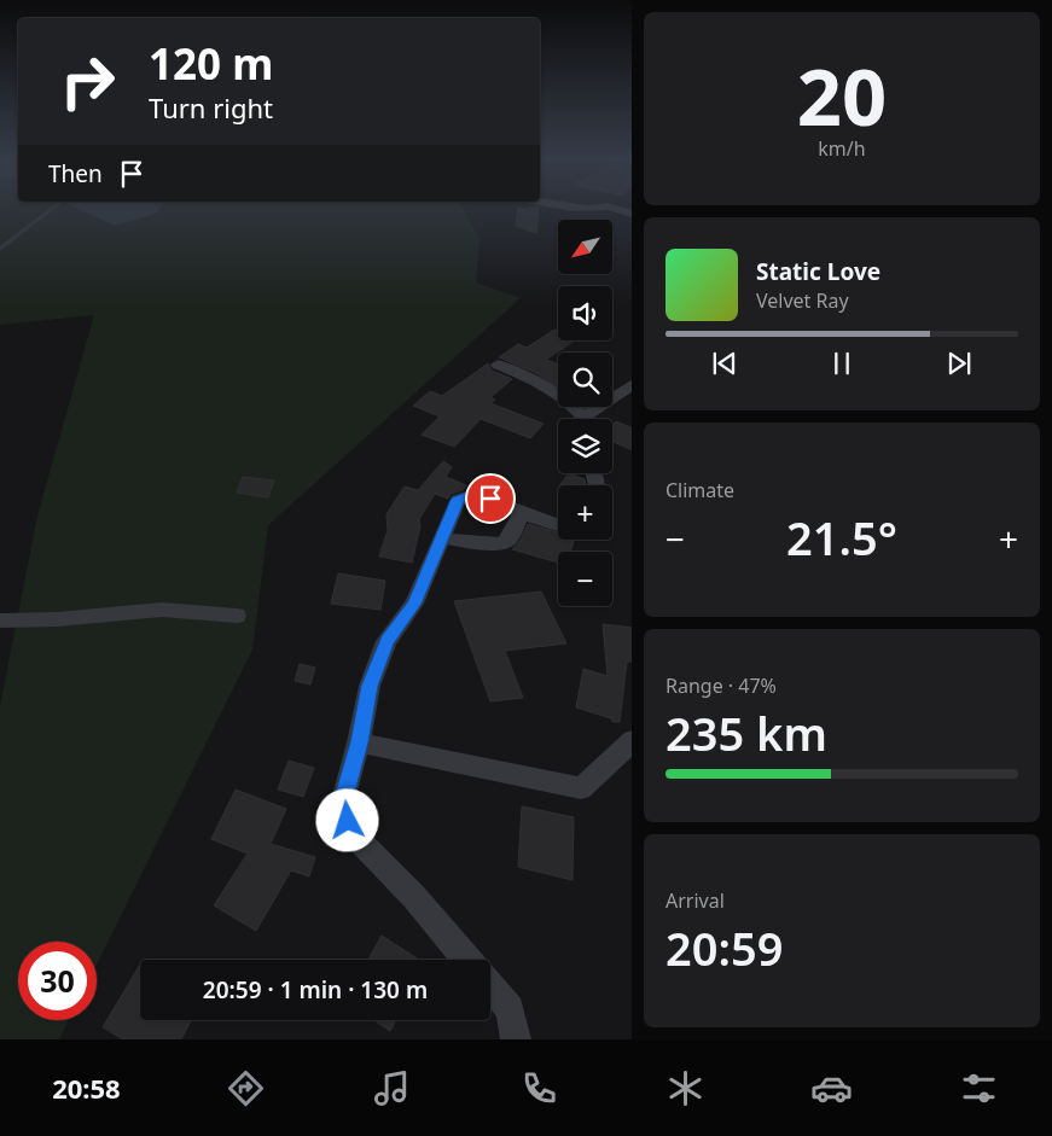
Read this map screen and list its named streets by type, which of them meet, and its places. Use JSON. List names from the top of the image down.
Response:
{
  "north": "bottom left",
  "page": {
    "tile": [
      ["20", "km/h"],
      "Climate",
      ["Range · 47%", "235 km"],
      ["Arrival", "20:59"]
    ],
    "turn": ["120 m", "Turn right"],
    "then": "Then",
    "map_buttons": ["+", "−"],
    "song": ["Static Love", "Velvet Ray"],
    "heat": ["−", "21.5°", "+"],
    "limit": "30",
    "trip": "20:59 · 1 min · 130 m",
    "tabs": "20:58"
  }
}
